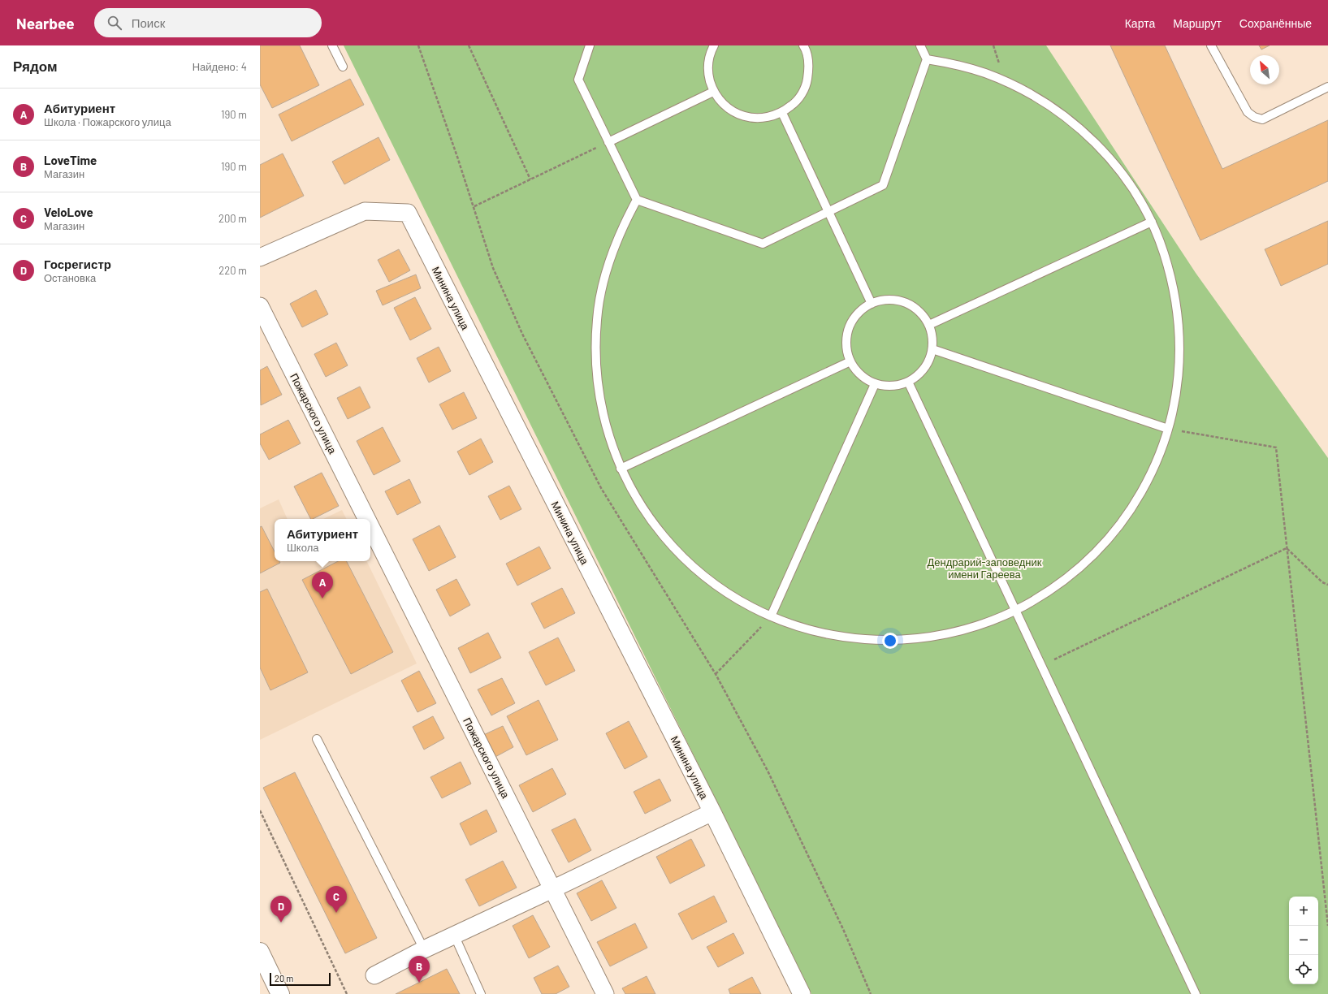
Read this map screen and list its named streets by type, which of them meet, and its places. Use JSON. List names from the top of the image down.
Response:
{
  "streets": {
    "street": ["Минина улица", "Пожарского улица"]
  },
  "parks": ["Дендрарий-заповедник имени Гареева"],
  "scale_bar": "20 m",
  "north": "top left",
  "page": {
    "header": "Nearbee",
    "search": "Поиск",
    "nav": ["Карта", "Маршрут", "Сохранённые"],
    "heading": ["Рядом", "Найдено: 4"],
    "list": [
      {
        "mark": "A",
        "name": "Абитуриент",
        "note": "Школа · Пожарского улица",
        "value": "190 m"
      },
      {
        "mark": "B",
        "name": "LoveTime",
        "note": "Магазин",
        "value": "190 m"
      },
      {
        "mark": "C",
        "name": "VeloLove",
        "note": "Магазин",
        "value": "200 m"
      },
      {
        "mark": "D",
        "name": "Госрегистр",
        "note": "Остановка",
        "value": "220 m"
      }
    ],
    "popup": ["Абитуриент", "Школа"],
    "pins": [
      "A",
      "C",
      "D",
      "B"
    ],
    "map_buttons": ["+", "−"],
    "scale": "20 m"
  }
}
